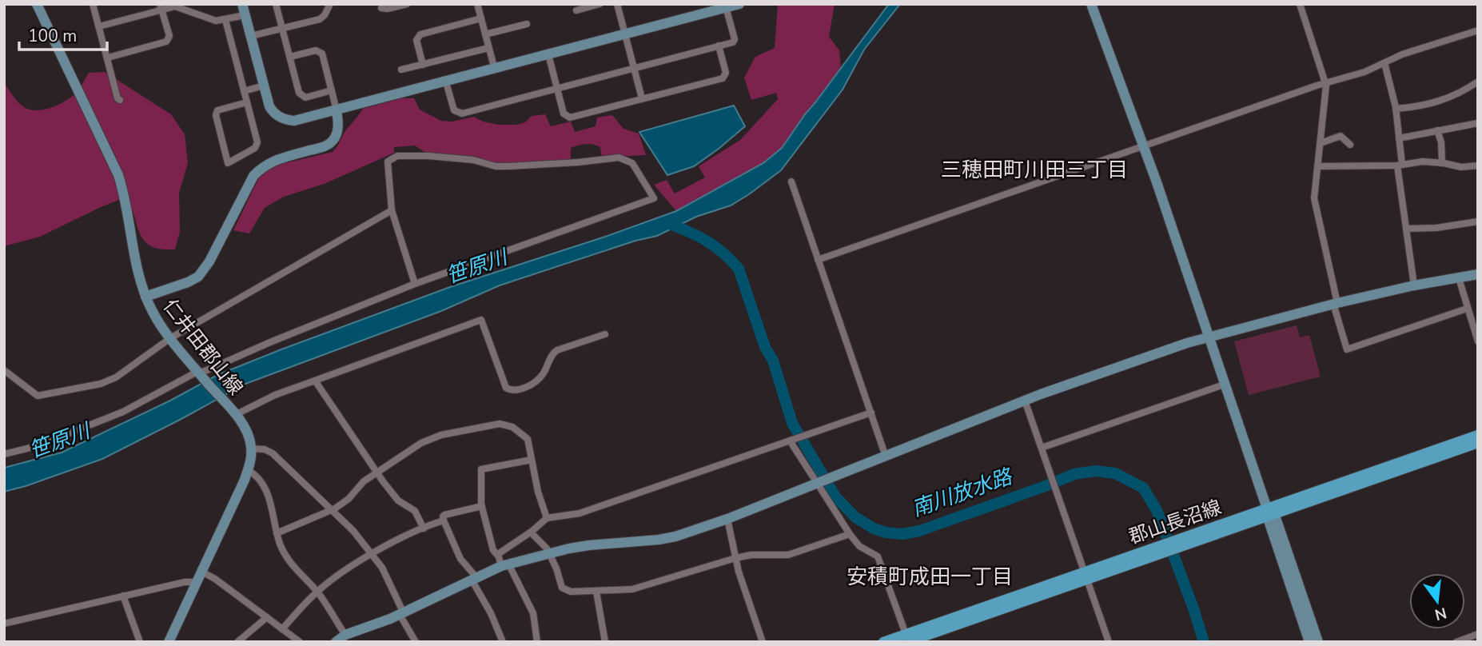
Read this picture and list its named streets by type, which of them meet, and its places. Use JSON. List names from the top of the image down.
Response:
{
  "streets": {
    "main road": ["郡山長沼線"],
    "street": ["仁井田郡山線"]
  },
  "districts": ["三穂田町川田三丁目", "安積町成田一丁目"],
  "water": ["笹原川", "南川放水路"],
  "scale_bar": "100 m",
  "north": "bottom"
}
